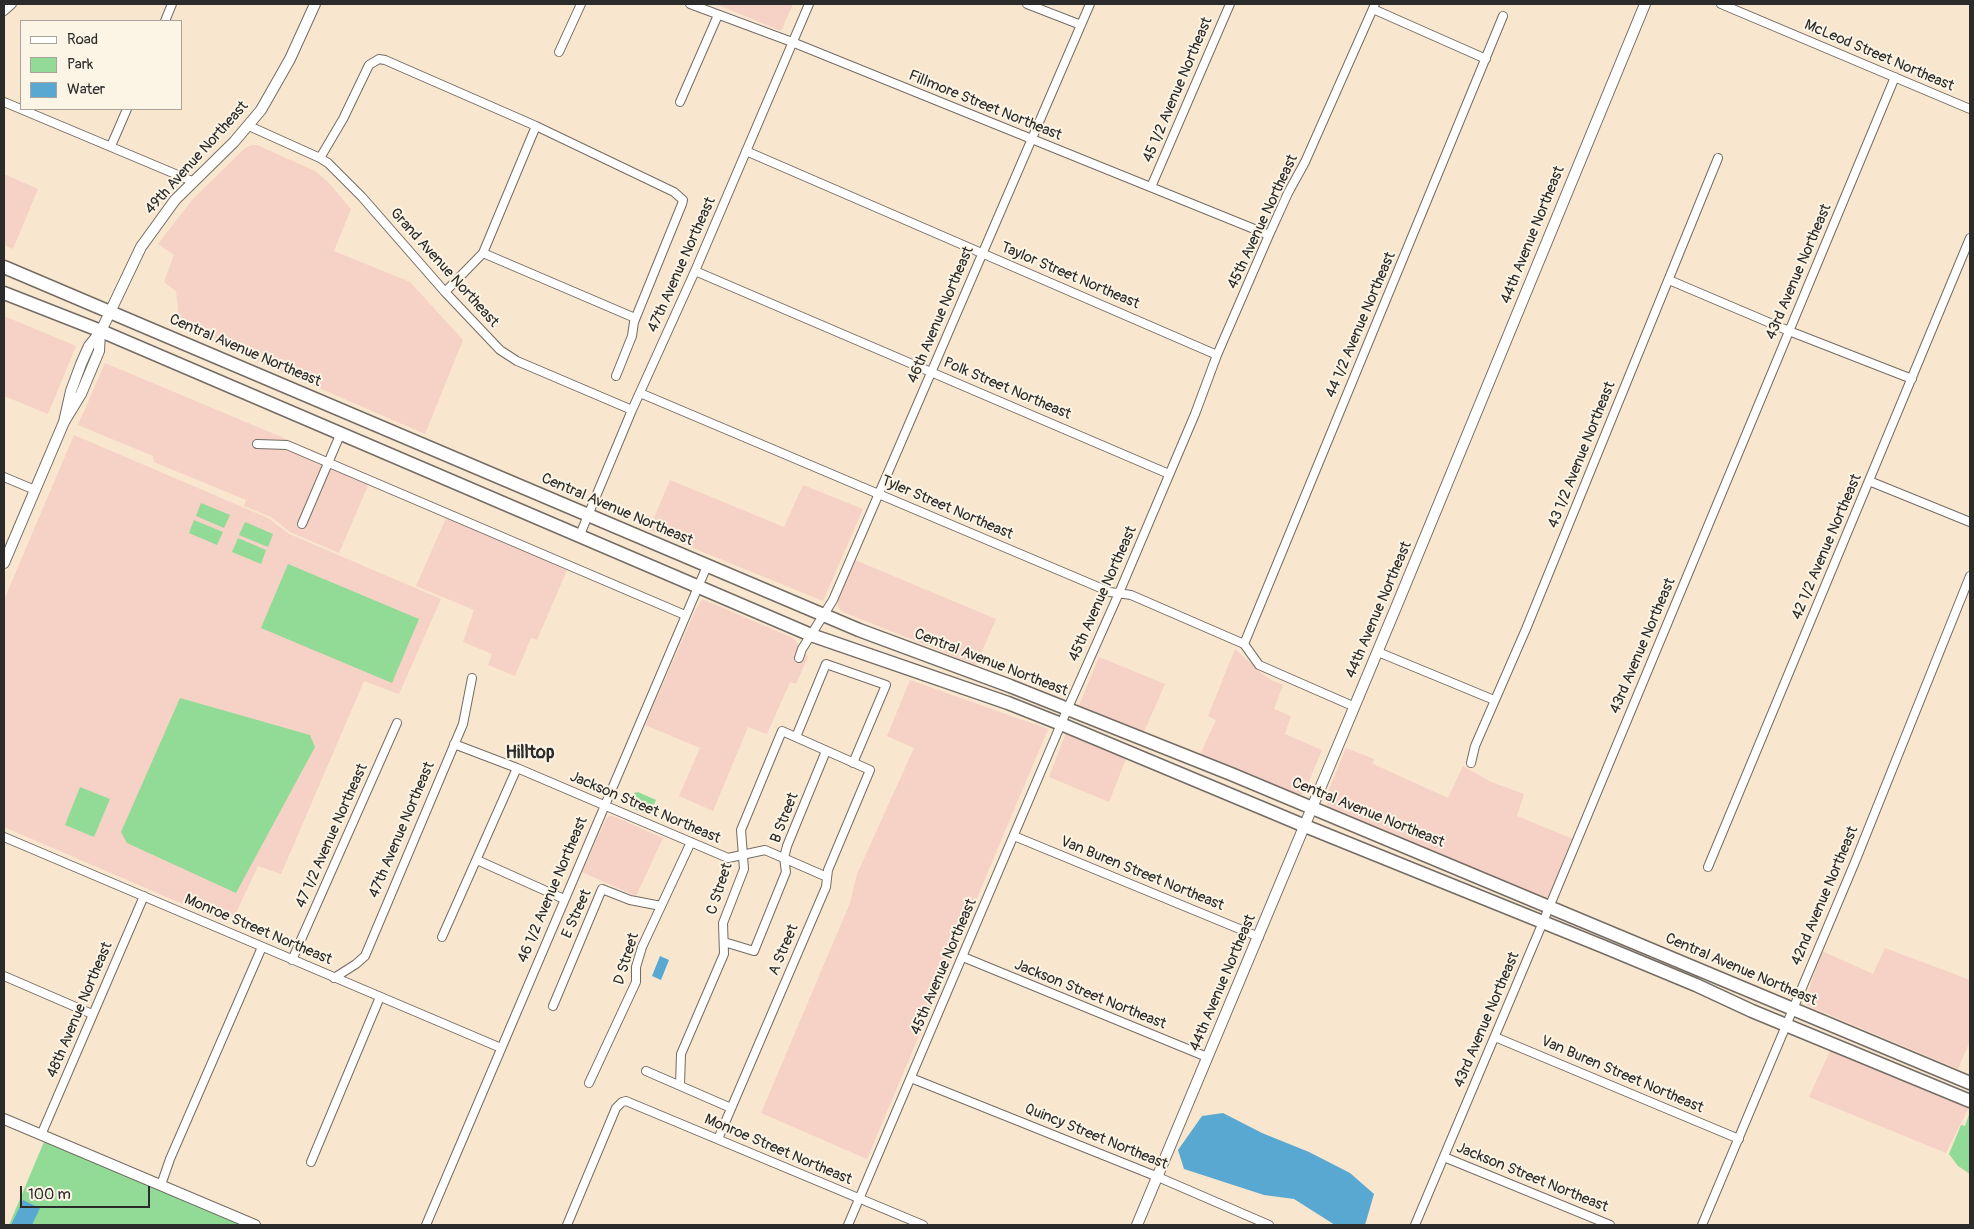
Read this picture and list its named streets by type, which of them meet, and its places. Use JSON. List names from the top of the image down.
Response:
{
  "streets": {
    "main road": ["Central Avenue Northeast"],
    "street": [
      "McLeod Street Northeast",
      "45 1/2 Avenue Northeast",
      "Fillmore Street Northeast",
      "49th Avenue Northeast",
      "45th Avenue Northeast",
      "44th Avenue Northeast",
      "47th Avenue Northeast",
      "Grand Avenue Northeast",
      "43rd Avenue Northeast",
      "Taylor Street Northeast",
      "46th Avenue Northeast",
      "44 1/2 Avenue Northeast",
      "Polk Street Northeast",
      "43 1/2 Avenue Northeast",
      "Tyler Street Northeast",
      "42 1/2 Avenue Northeast",
      "Jackson Street Northeast",
      "B Street",
      "47 1/2 Avenue Northeast",
      "Van Buren Street Northeast",
      "C Street",
      "46 1/2 Avenue Northeast",
      "42nd Avenue Northeast",
      "E Street",
      "Monroe Street Northeast",
      "A Street",
      "D Street",
      "48th Avenue Northeast",
      "Quincy Street Northeast"
    ]
  },
  "crossings": [
    ["McLeod Street Northeast", "43rd Avenue Northeast"],
    ["45 1/2 Avenue Northeast", "Fillmore Street Northeast"],
    ["Fillmore Street Northeast", "45th Avenue Northeast"],
    ["Fillmore Street Northeast", "47th Avenue Northeast"],
    ["Fillmore Street Northeast", "46th Avenue Northeast"],
    ["49th Avenue Northeast", "Grand Avenue Northeast"],
    ["49th Avenue Northeast", "Central Avenue Northeast"],
    ["45th Avenue Northeast", "Taylor Street Northeast"],
    ["45th Avenue Northeast", "Central Avenue Northeast"],
    ["45th Avenue Northeast", "Polk Street Northeast"],
    ["45th Avenue Northeast", "Tyler Street Northeast"],
    ["45th Avenue Northeast", "Jackson Street Northeast"],
    ["45th Avenue Northeast", "Van Buren Street Northeast"],
    ["45th Avenue Northeast", "Monroe Street Northeast"],
    ["45th Avenue Northeast", "Quincy Street Northeast"],
    ["44th Avenue Northeast", "Central Avenue Northeast"],
    ["44th Avenue Northeast", "Jackson Street Northeast"],
    ["44th Avenue Northeast", "Van Buren Street Northeast"],
    ["44th Avenue Northeast", "Quincy Street Northeast"],
    ["47th Avenue Northeast", "Grand Avenue Northeast"],
    ["47th Avenue Northeast", "Taylor Street Northeast"],
    ["47th Avenue Northeast", "Central Avenue Northeast"],
    ["47th Avenue Northeast", "Polk Street Northeast"],
    ["47th Avenue Northeast", "Tyler Street Northeast"],
    ["47th Avenue Northeast", "Jackson Street Northeast"],
    ["47th Avenue Northeast", "Monroe Street Northeast"],
    ["43rd Avenue Northeast", "Central Avenue Northeast"],
    ["43rd Avenue Northeast", "Jackson Street Northeast"],
    ["43rd Avenue Northeast", "Van Buren Street Northeast"],
    ["Taylor Street Northeast", "46th Avenue Northeast"],
    ["46th Avenue Northeast", "Central Avenue Northeast"],
    ["46th Avenue Northeast", "Polk Street Northeast"],
    ["46th Avenue Northeast", "Tyler Street Northeast"],
    ["44 1/2 Avenue Northeast", "Tyler Street Northeast"],
    ["Central Avenue Northeast", "46 1/2 Avenue Northeast"],
    ["Central Avenue Northeast", "42nd Avenue Northeast"],
    ["Jackson Street Northeast", "B Street"],
    ["Jackson Street Northeast", "C Street"],
    ["Jackson Street Northeast", "46 1/2 Avenue Northeast"],
    ["Jackson Street Northeast", "A Street"],
    ["Jackson Street Northeast", "D Street"],
    ["B Street", "C Street"],
    ["47 1/2 Avenue Northeast", "Monroe Street Northeast"],
    ["Van Buren Street Northeast", "42nd Avenue Northeast"],
    ["46 1/2 Avenue Northeast", "Monroe Street Northeast"],
    ["E Street", "D Street"],
    ["Monroe Street Northeast", "A Street"],
    ["Monroe Street Northeast", "48th Avenue Northeast"]
  ],
  "districts": ["Hilltop"],
  "legend": ["Road", "Park", "Water"],
  "scale_bar": "100 m"
}
